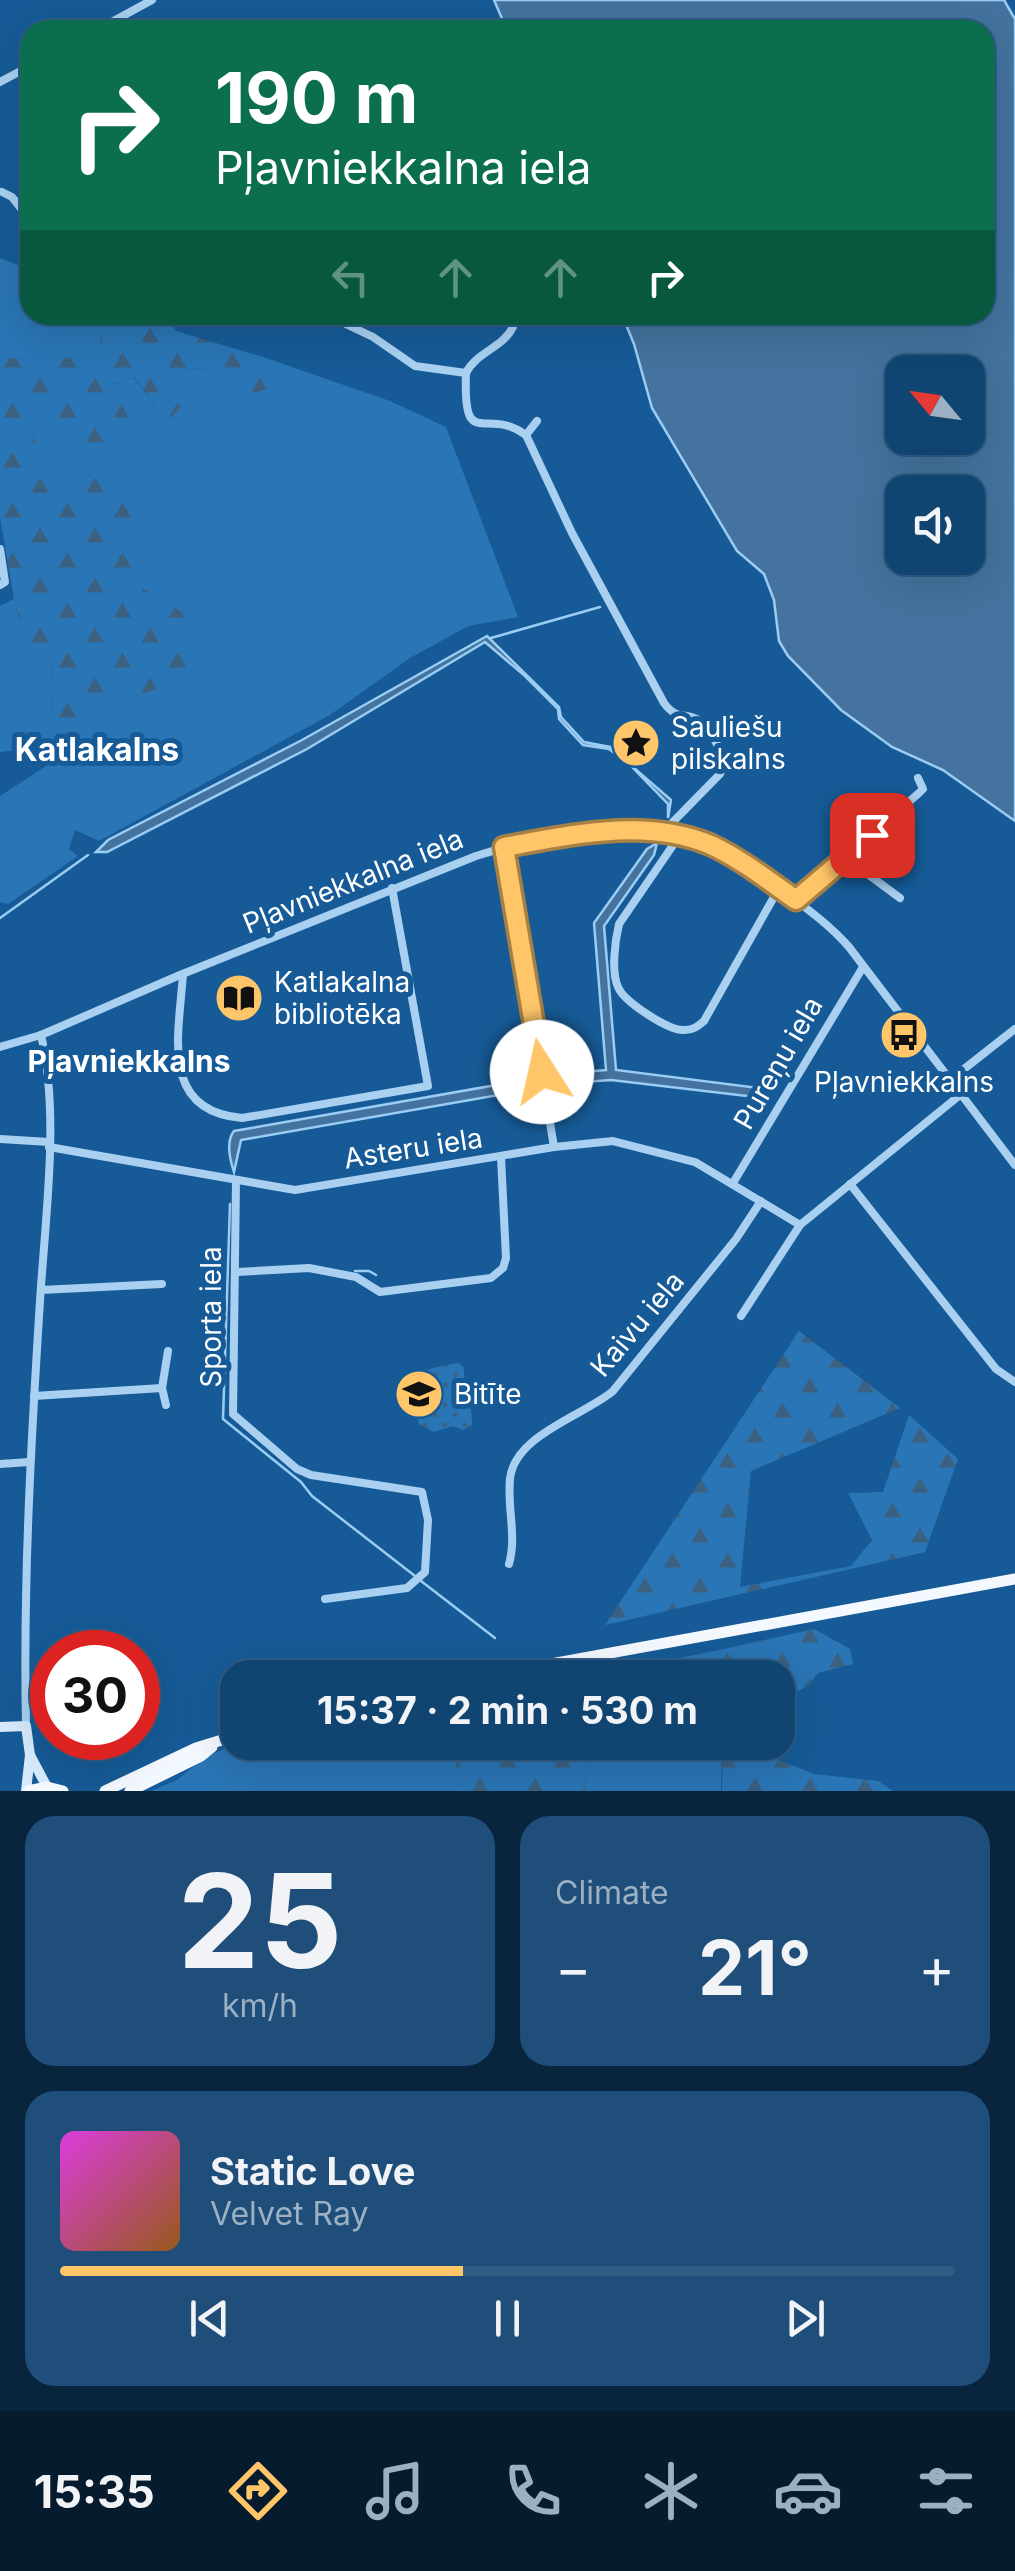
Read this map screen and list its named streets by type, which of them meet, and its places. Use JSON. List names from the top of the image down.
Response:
{
  "streets": {
    "street": [
      "Pļavniekkalna iela",
      "Pureņu iela",
      "Asteru iela",
      "Sporta iela",
      "Kaivu iela"
    ]
  },
  "crossings": [
    ["Pļavniekkalna iela", "Pureņu iela"],
    ["Pureņu iela", "Asteru iela"],
    ["Asteru iela", "Sporta iela"],
    ["Asteru iela", "Kaivu iela"]
  ],
  "districts": ["Katlakalns", "Pļavniekkalns"],
  "places": {
    "place": ["Sauliešu pilskalns"],
    "library": ["Katlakalna bibliotēka"],
    "bus stop": ["Pļavniekkalns"],
    "school or university": ["Bitīte"]
  },
  "north": "top left",
  "page": {
    "turn": ["190 m", "Pļavniekkalna iela"],
    "limit": "30",
    "trip": "15:37 · 2 min · 530 m",
    "tile": [
      ["25", "km/h"],
      "Climate"
    ],
    "heat": ["−", "21°", "+"],
    "song": ["Static Love", "Velvet Ray"],
    "tabs": "15:35"
  }
}
